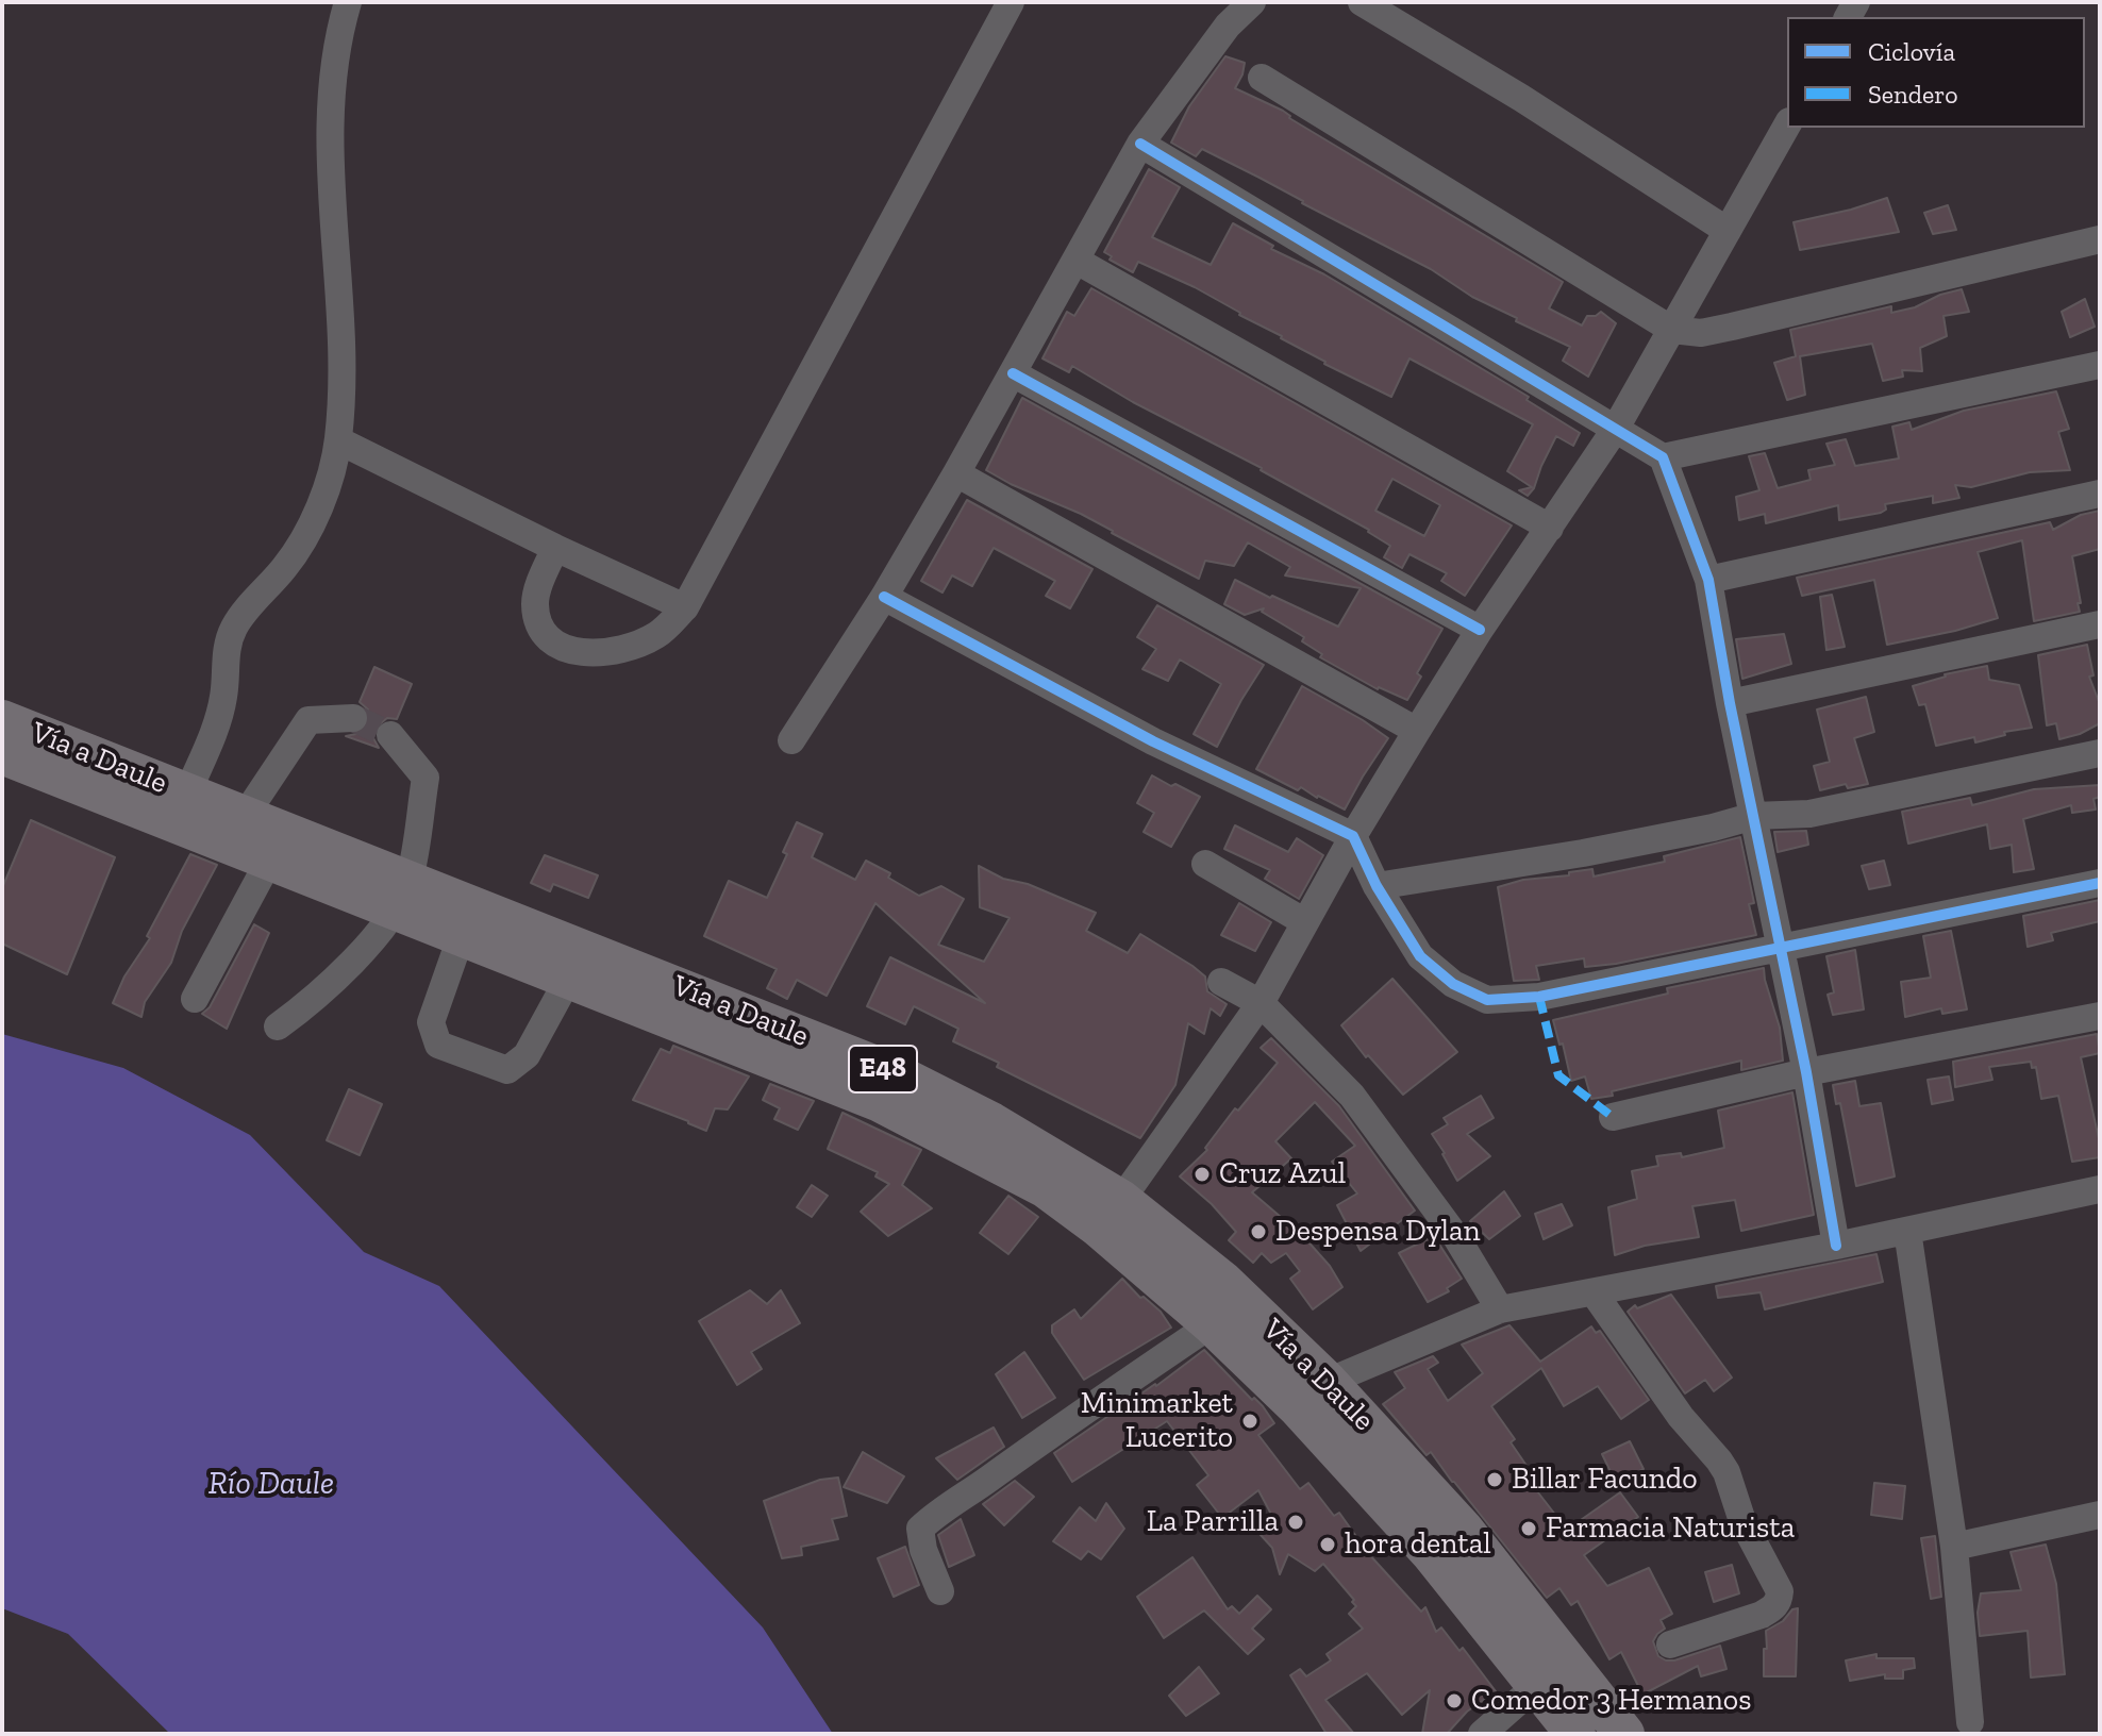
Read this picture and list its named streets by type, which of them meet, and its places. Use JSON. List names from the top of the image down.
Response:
{
  "streets": {
    "highway": ["Vía a Daule", "E48"]
  },
  "crossings": [
    ["Vía a Daule", "E48"]
  ],
  "water": ["Río Daule"],
  "places": [
    "Cruz Azul",
    "Despensa Dylan",
    "Minimarket Lucerito",
    "Billar Facundo",
    "La Parrilla",
    "Farmacia Naturista",
    "hora dental",
    "Comedor 3 Hermanos"
  ],
  "legend": ["Ciclovía", "Sendero"]
}
